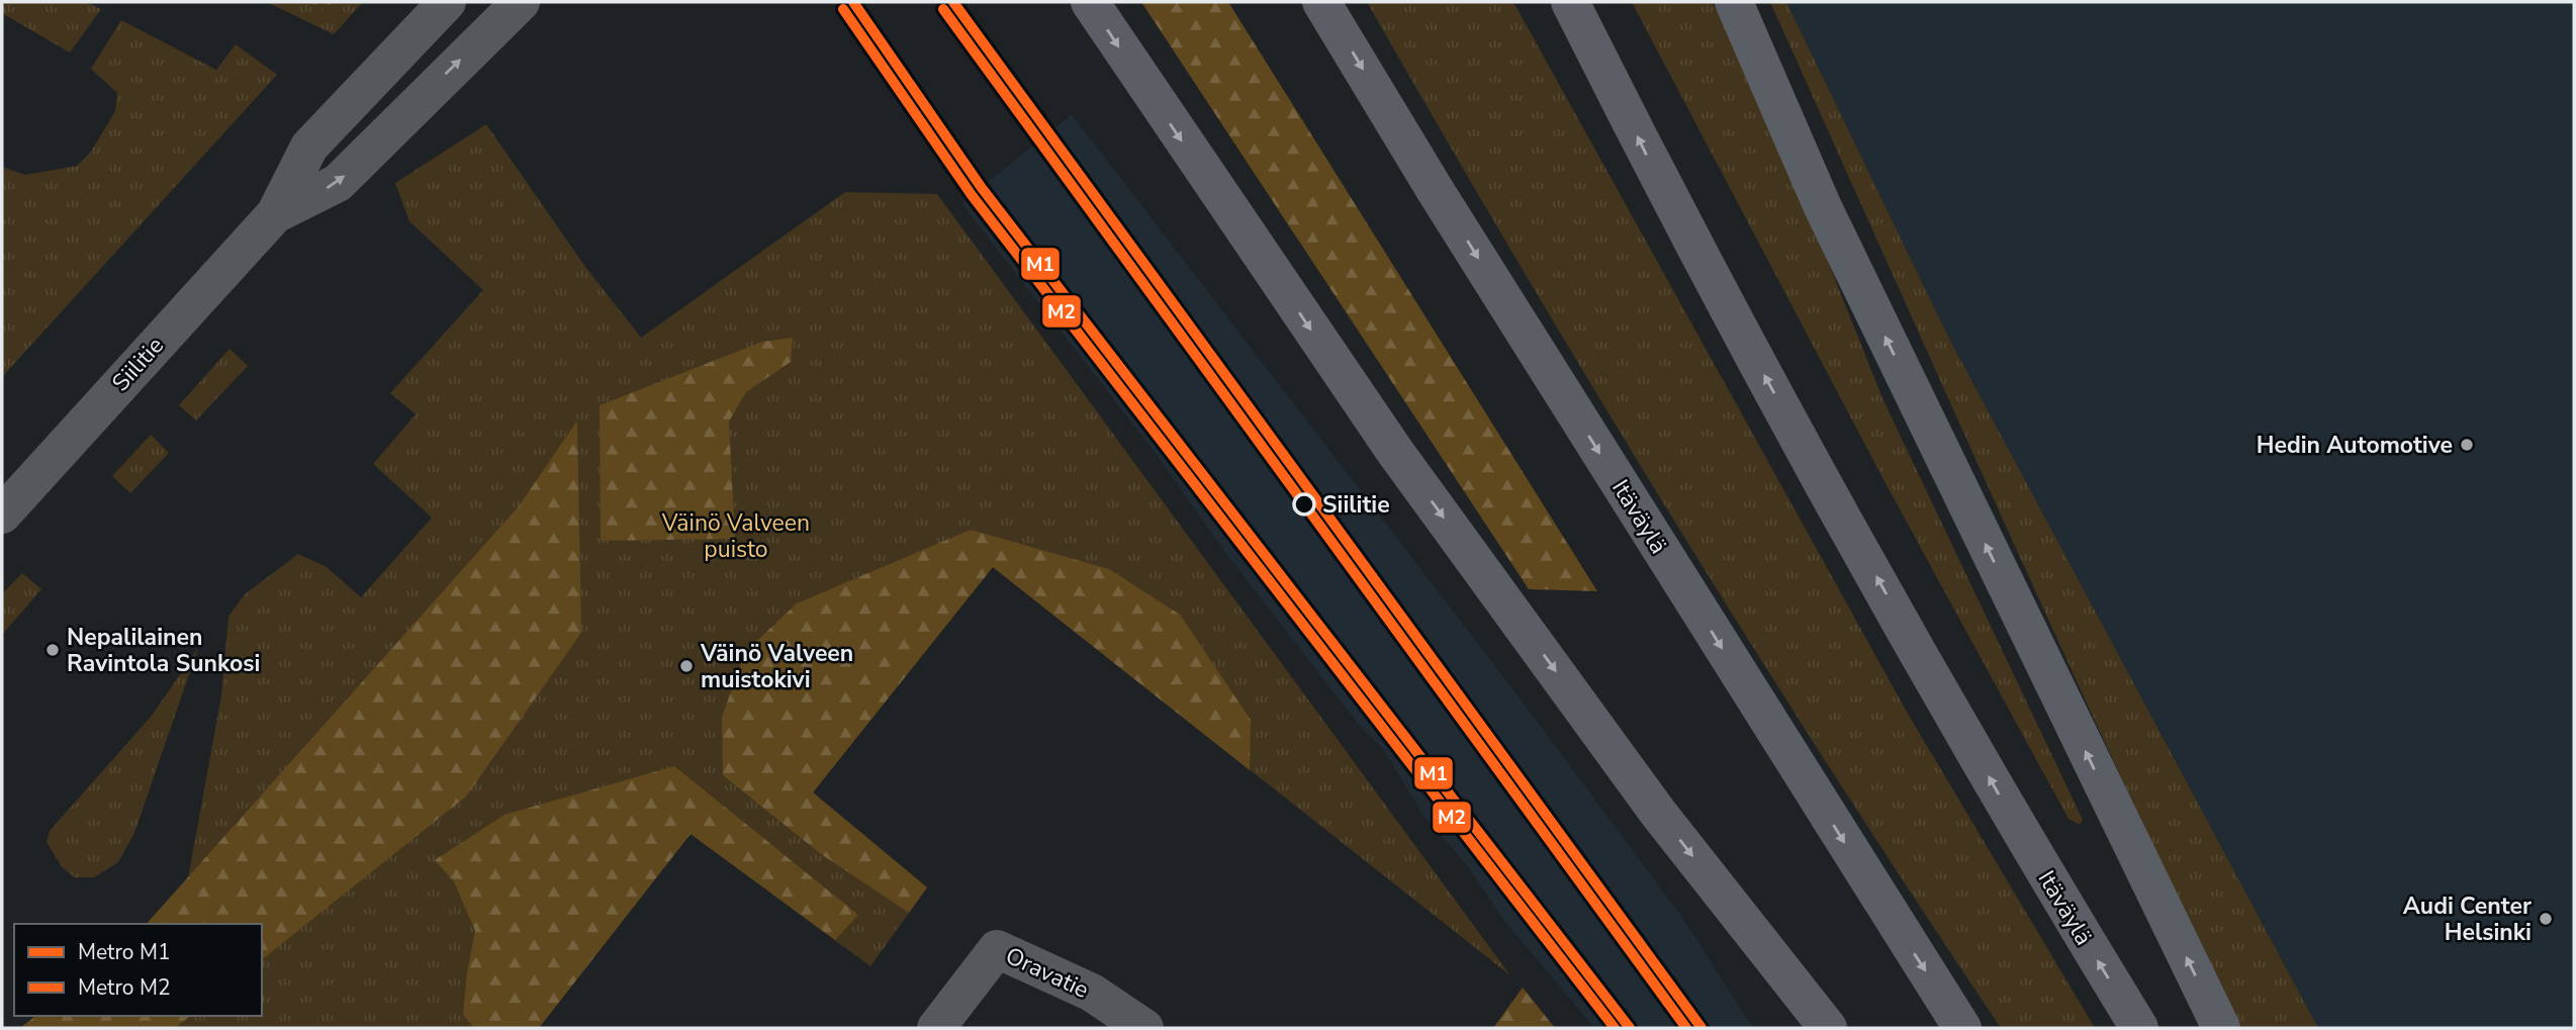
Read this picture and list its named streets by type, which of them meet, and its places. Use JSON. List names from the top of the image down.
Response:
{
  "streets": {
    "highway": ["Itäväylä"],
    "street": ["Siilitie", "Oravatie"]
  },
  "parks": ["Väinö Valveen puisto"],
  "places": [
    "Hedin Automotive",
    "Siilitie",
    "Nepalilainen Ravintola Sunkosi",
    "Väinö Valveen muistokivi",
    "Audi Center Helsinki"
  ],
  "lines": ["metro line M1", "metro line M2"],
  "legend": ["Metro M1", "Metro M2"]
}
